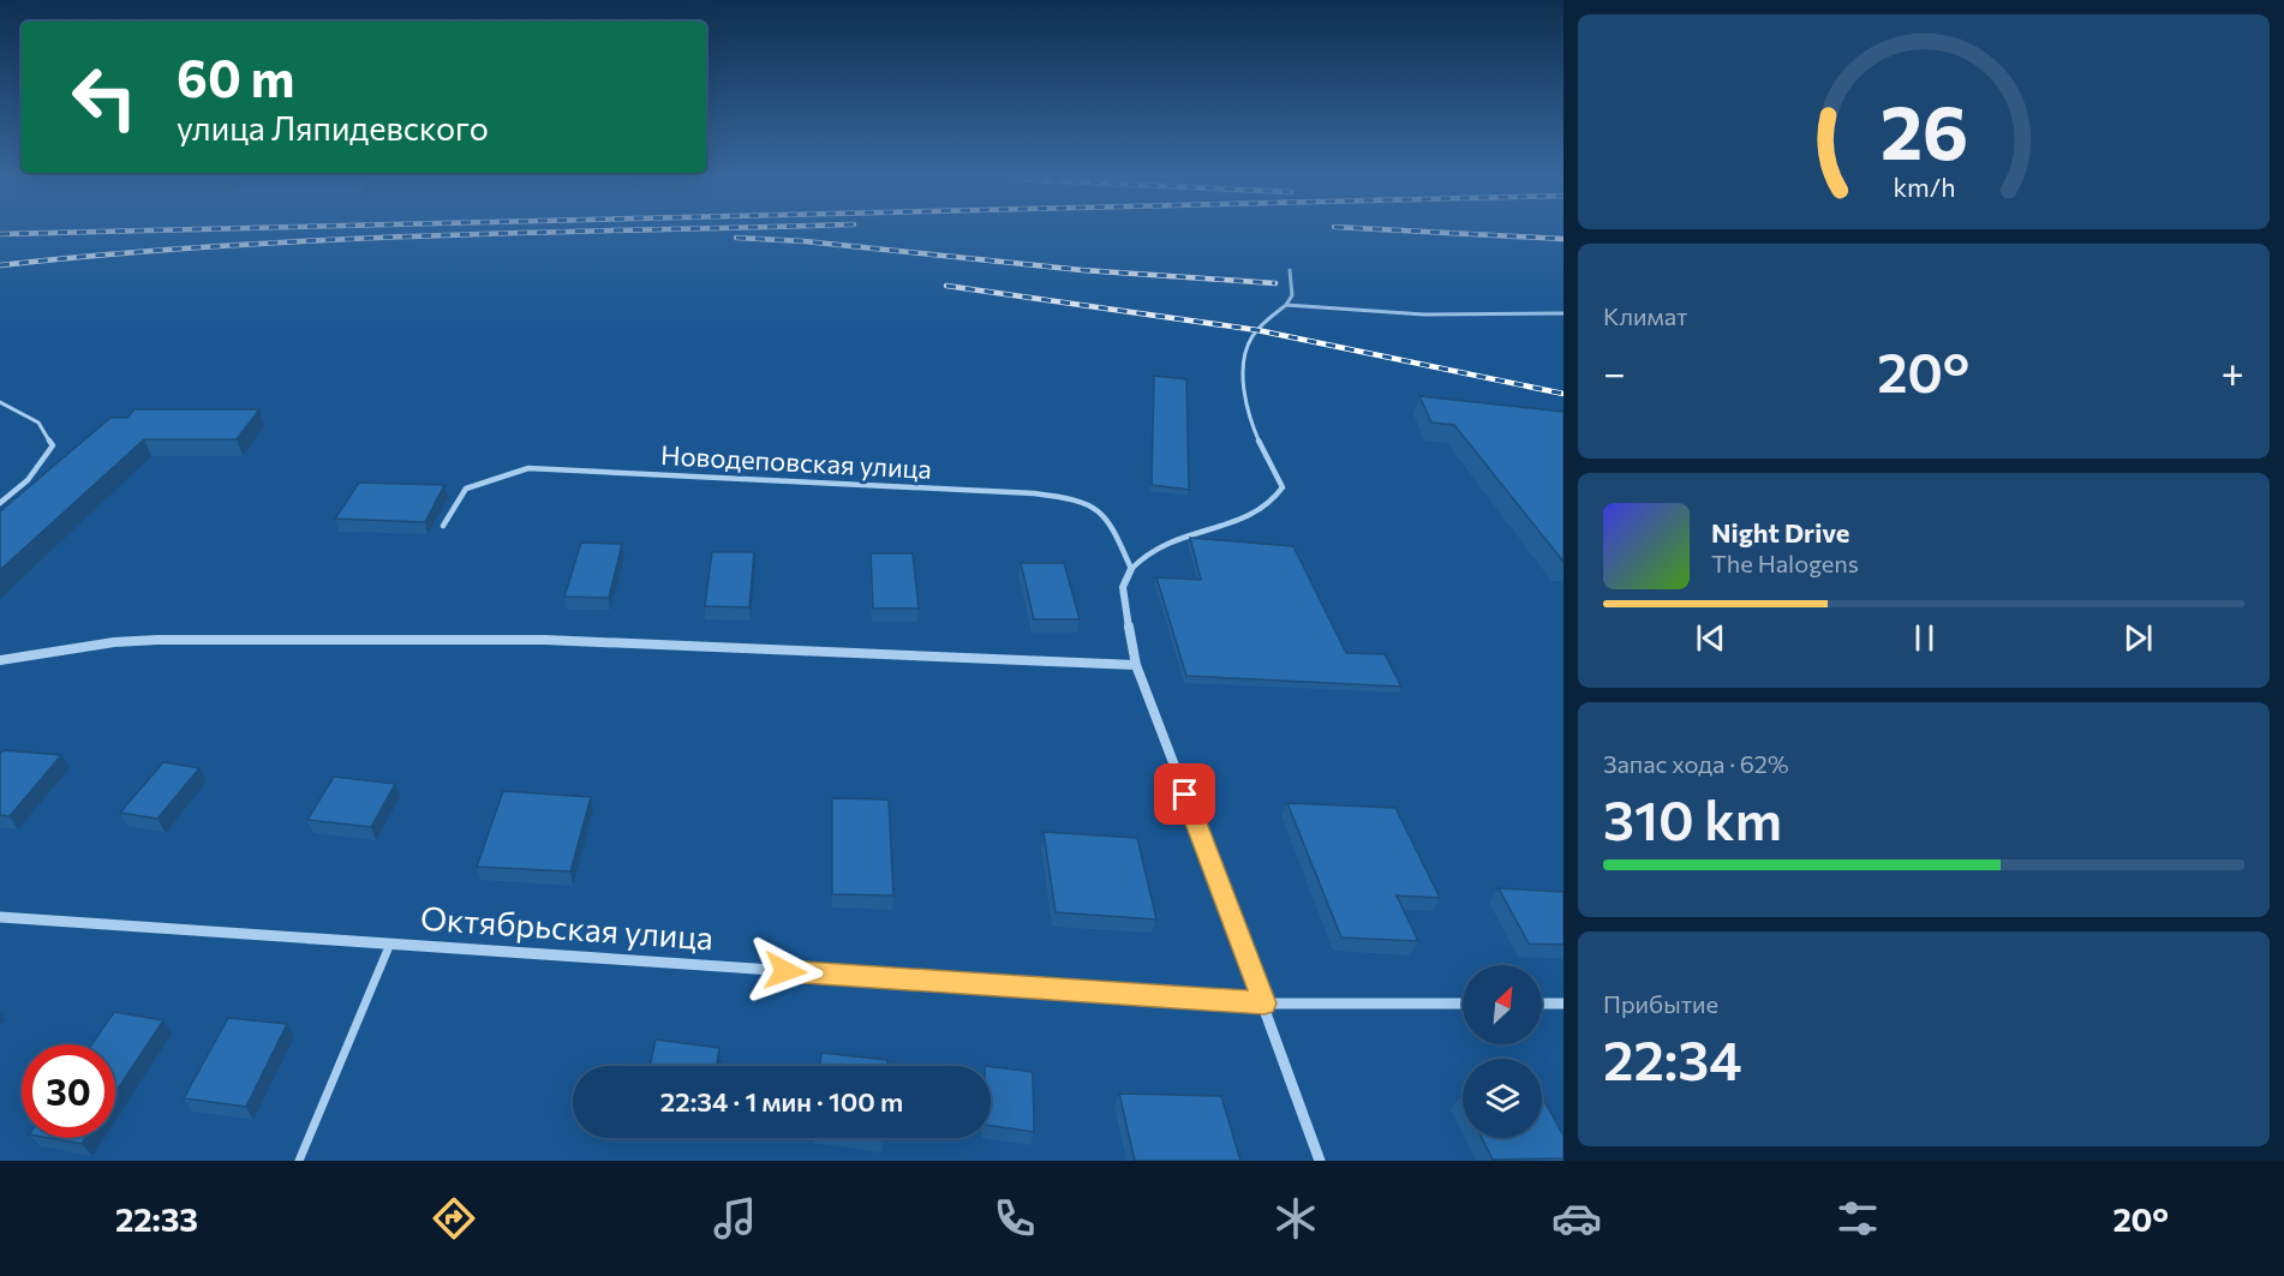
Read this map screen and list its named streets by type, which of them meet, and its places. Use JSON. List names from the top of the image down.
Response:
{
  "streets": {
    "street": ["Октябрьская улица"],
    "lane": ["Новодеповская улица"]
  },
  "north": "top right",
  "page": {
    "turn": ["60 m", "улица Ляпидевского"],
    "tile": [
      "Климат",
      ["Запас хода · 62%", "310 km"],
      ["Прибытие", "22:34"]
    ],
    "heat": ["−", "20°", "+"],
    "song": ["Night Drive", "The Halogens"],
    "limit": "30",
    "trip": "22:34 · 1 мин · 100 m",
    "tabs": ["22:33", "20°"],
    "gauge": ["26", "km/h"]
  }
}
